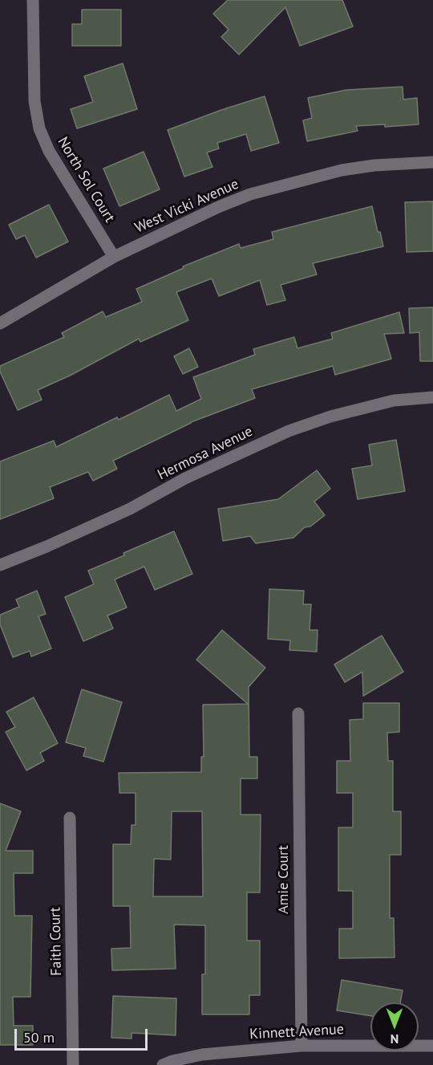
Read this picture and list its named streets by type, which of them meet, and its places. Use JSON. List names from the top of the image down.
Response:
{
  "streets": {
    "street": [
      "North Sol Court",
      "West Vicki Avenue",
      "Hermosa Avenue",
      "Amie Court",
      "Faith Court",
      "Kinnett Avenue"
    ]
  },
  "crossings": [
    ["North Sol Court", "West Vicki Avenue"],
    ["Amie Court", "Kinnett Avenue"]
  ],
  "scale_bar": "50 m",
  "north": "bottom"
}
